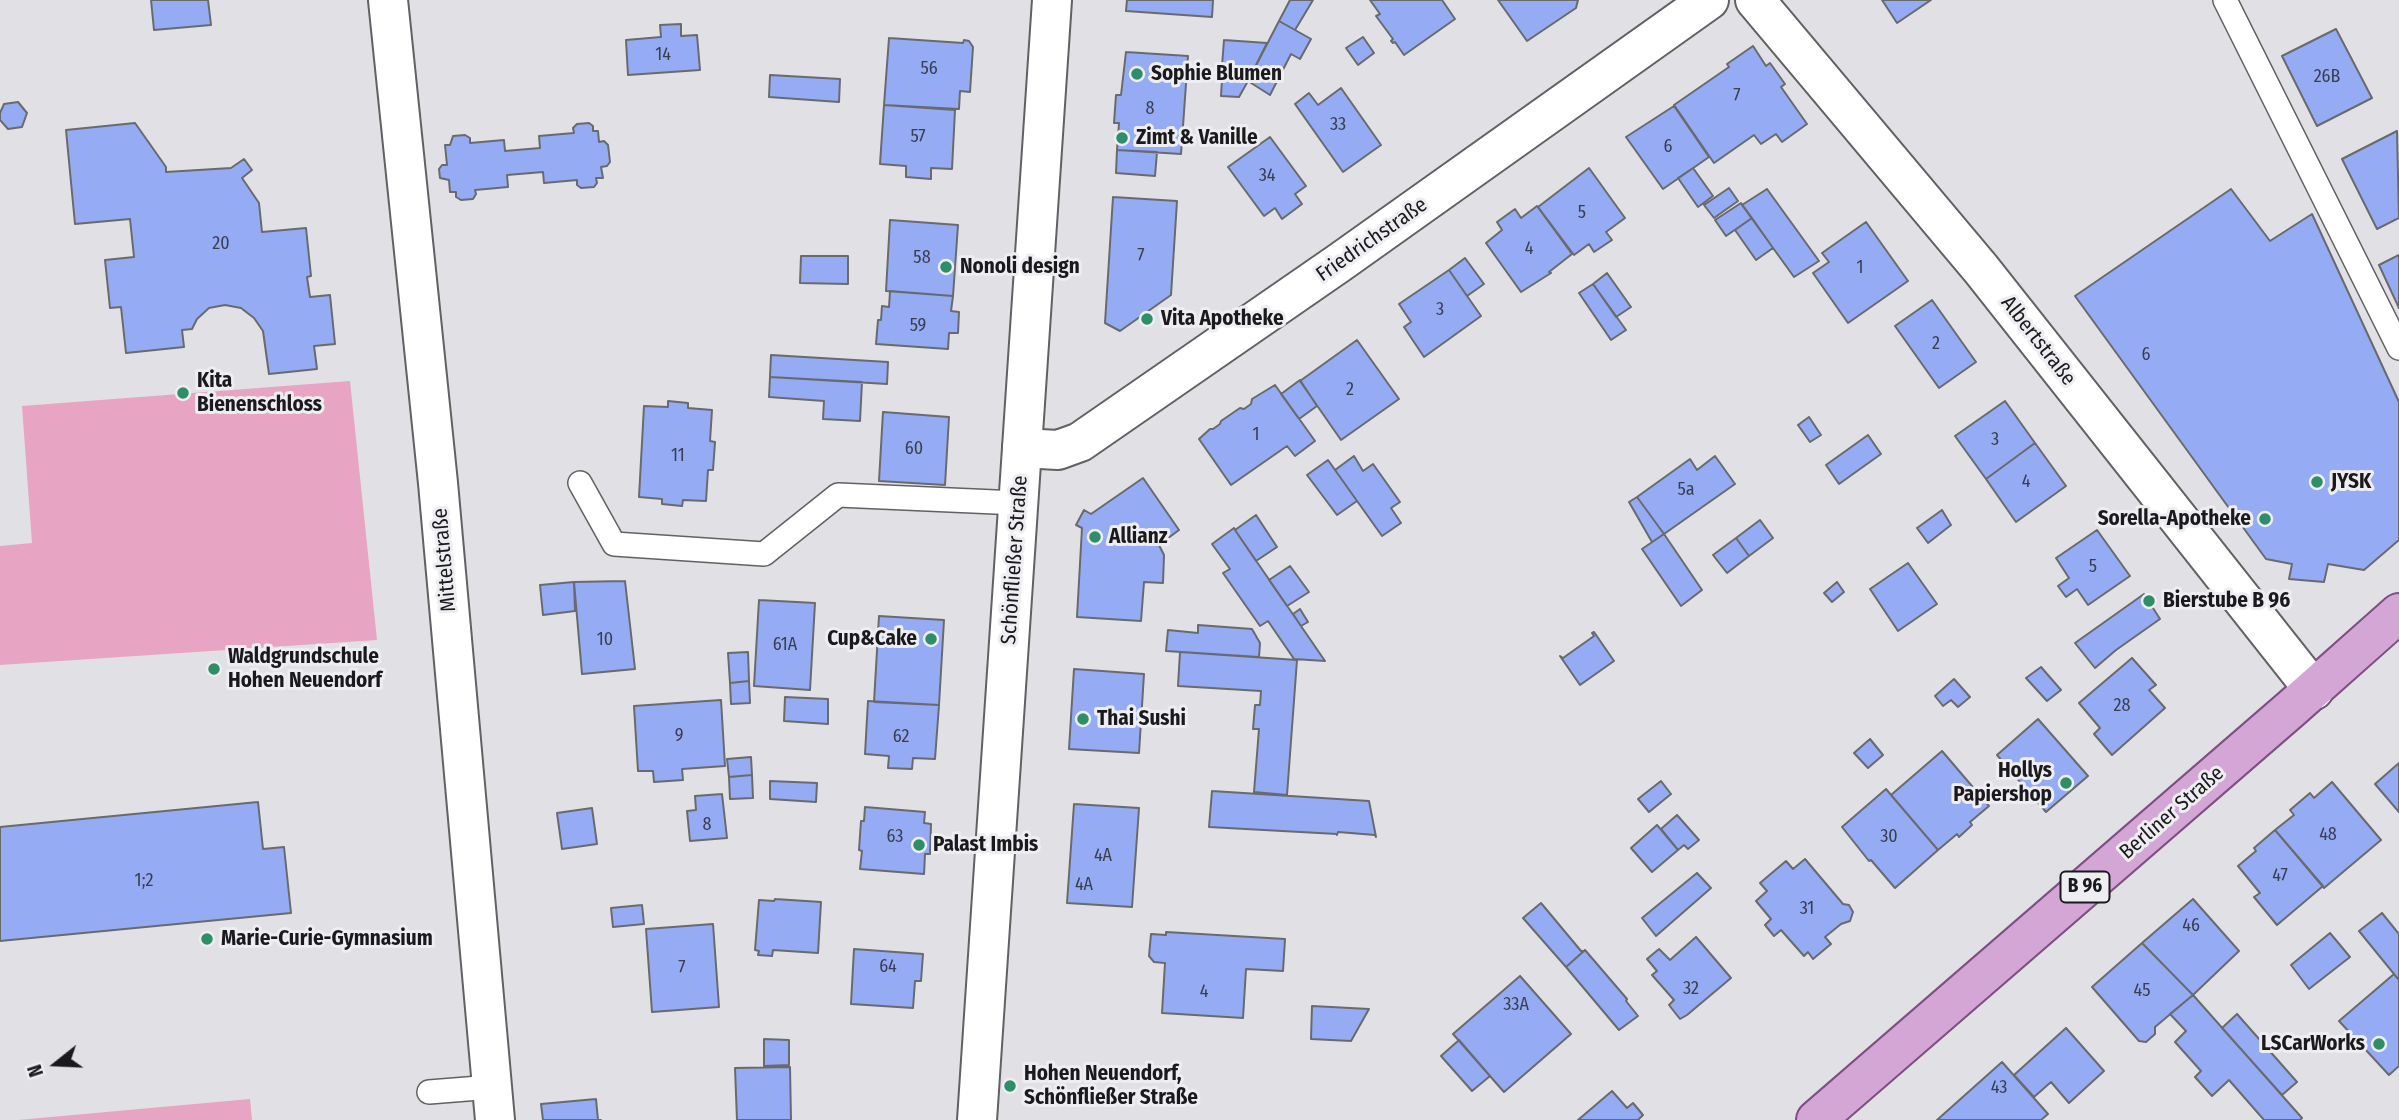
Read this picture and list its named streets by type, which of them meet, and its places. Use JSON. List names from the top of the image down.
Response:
{
  "streets": {
    "main road": ["Berliner Straße", "B 96"],
    "street": [
      "Friedrichstraße",
      "Albertstraße",
      "Mittelstraße",
      "Schönfließer Straße"
    ]
  },
  "crossings": [
    ["Friedrichstraße", "Schönfließer Straße"],
    ["Albertstraße", "Berliner Straße"]
  ],
  "places": [
    "Sophie Blumen",
    "Zimt & Vanille",
    "Nonoli design",
    "Vita Apotheke",
    "Kita Bienenschloss",
    "JYSK",
    "Sorella-Apotheke",
    "Allianz",
    "Bierstube B 96",
    "Cup&Cake",
    "Waldgrundschule Hohen Neuendorf",
    "Thai Sushi",
    "Hollys Papiershop",
    "Palast Imbis",
    "Marie-Curie-Gymnasium",
    "LSCarWorks",
    "Hohen Neuendorf, Schönfließer Straße"
  ],
  "house_numbers": [
    "14",
    "56",
    "26B",
    "7",
    "8",
    "33",
    "57",
    "6",
    "34",
    "5",
    "20",
    "4",
    "7",
    "58",
    "1",
    "3",
    "59",
    "2",
    "6",
    "2",
    "1",
    "3",
    "60",
    "11",
    "4",
    "5a",
    "5",
    "10",
    "61A",
    "28",
    "9",
    "62",
    "8",
    "48",
    "63",
    "30",
    "4A",
    "47",
    "1;2",
    "4A",
    "31",
    "46",
    "64",
    "7",
    "32",
    "45",
    "4",
    "33A",
    "43"
  ],
  "north": "left"
}
